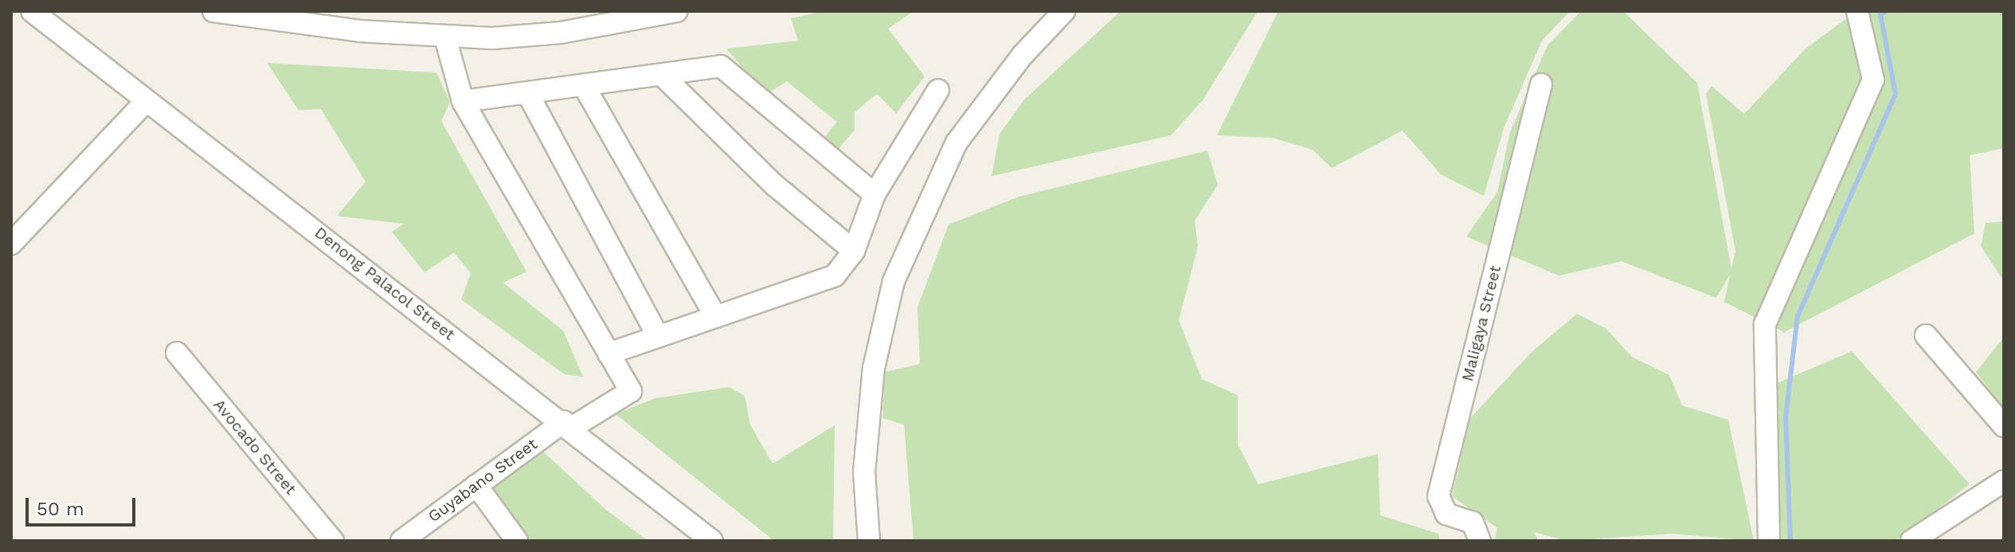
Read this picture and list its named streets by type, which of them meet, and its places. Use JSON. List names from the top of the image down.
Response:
{
  "streets": {
    "street": [
      "Denong Palacol Street",
      "Maligaya Street",
      "Avocado Street",
      "Guyabano Street"
    ]
  },
  "crossings": [
    ["Denong Palacol Street", "Guyabano Street"]
  ],
  "scale_bar": "50 m"
}
